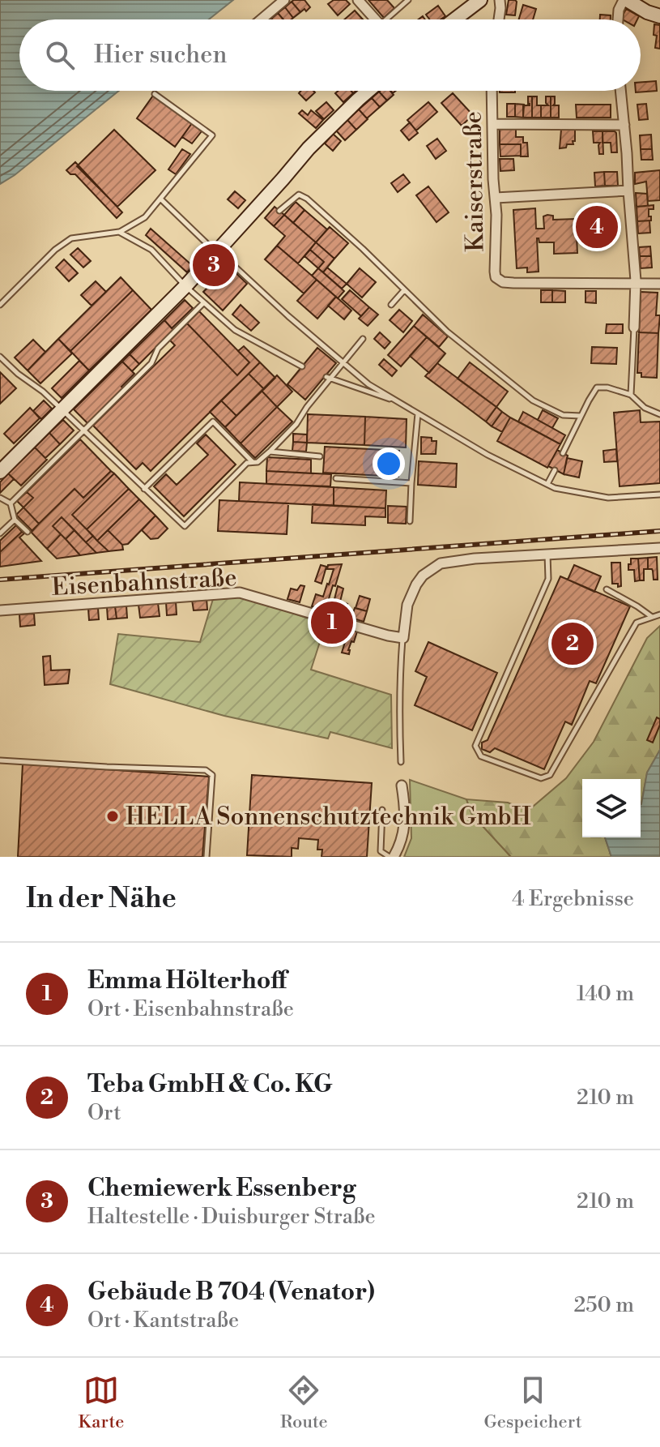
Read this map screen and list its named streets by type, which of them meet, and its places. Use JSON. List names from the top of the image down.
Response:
{
  "streets": {
    "street": ["Kaiserstraße", "Eisenbahnstraße"]
  },
  "places": ["HELLA Sonnenschutztechnik GmbH"],
  "page": {
    "search": "Hier suchen",
    "pins": [
      "4",
      "3",
      "1",
      "2"
    ],
    "heading": ["In der Nähe", "4 Ergebnisse"],
    "list": [
      {
        "mark": "1",
        "name": "Emma Hölterhoff",
        "note": "Ort · Eisenbahnstraße",
        "value": "140 m"
      },
      {
        "mark": "2",
        "name": "Teba GmbH & Co. KG",
        "note": "Ort",
        "value": "210 m"
      },
      {
        "mark": "3",
        "name": "Chemiewerk Essenberg",
        "note": "Haltestelle · Duisburger Straße",
        "value": "210 m"
      },
      {
        "mark": "4",
        "name": "Gebäude B 704 (Venator)",
        "note": "Ort · Kantstraße",
        "value": "250 m"
      }
    ],
    "nav": ["Karte", "Route", "Gespeichert"]
  }
}
